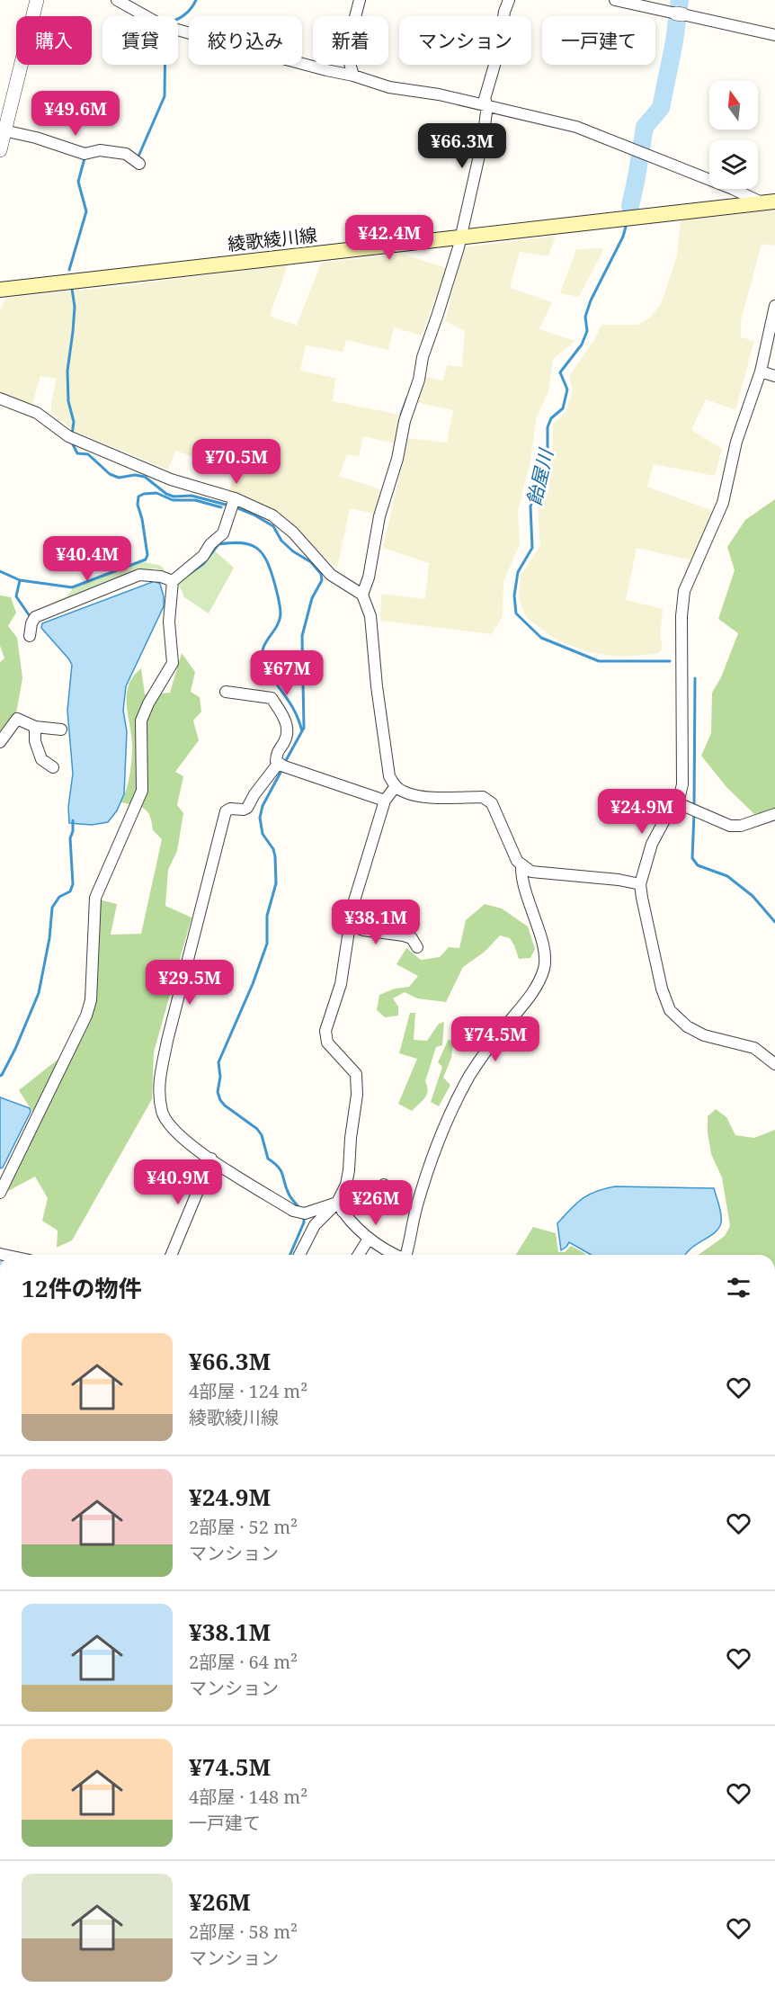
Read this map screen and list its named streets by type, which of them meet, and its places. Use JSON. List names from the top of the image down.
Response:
{
  "streets": {
    "main road": ["綾歌綾川線"]
  },
  "water": ["飴屋川"],
  "north": "top",
  "page": {
    "chip": [
      "購入",
      "賃貸",
      "絞り込み",
      "新着",
      "マンション",
      "一戸建て"
    ],
    "price": [
      "¥49.6M",
      "¥66.3M",
      "¥42.4M",
      "¥70.5M",
      "¥40.4M",
      "¥67M",
      "¥24.9M",
      "¥38.1M",
      "¥29.5M",
      "¥74.5M",
      "¥40.9M",
      "¥26M"
    ],
    "heading": "12件の物件",
    "list": [
      {
        "name": "¥66.3M",
        "note": "4部屋 · 124 m² · 綾歌綾川線"
      },
      {
        "name": "¥24.9M",
        "note": "2部屋 · 52 m² · マンション"
      },
      {
        "name": "¥38.1M",
        "note": "2部屋 · 64 m² · マンション"
      },
      {
        "name": "¥74.5M",
        "note": "4部屋 · 148 m² · 一戸建て"
      },
      {
        "name": "¥26M",
        "note": "2部屋 · 58 m² · マンション"
      }
    ]
  }
}
